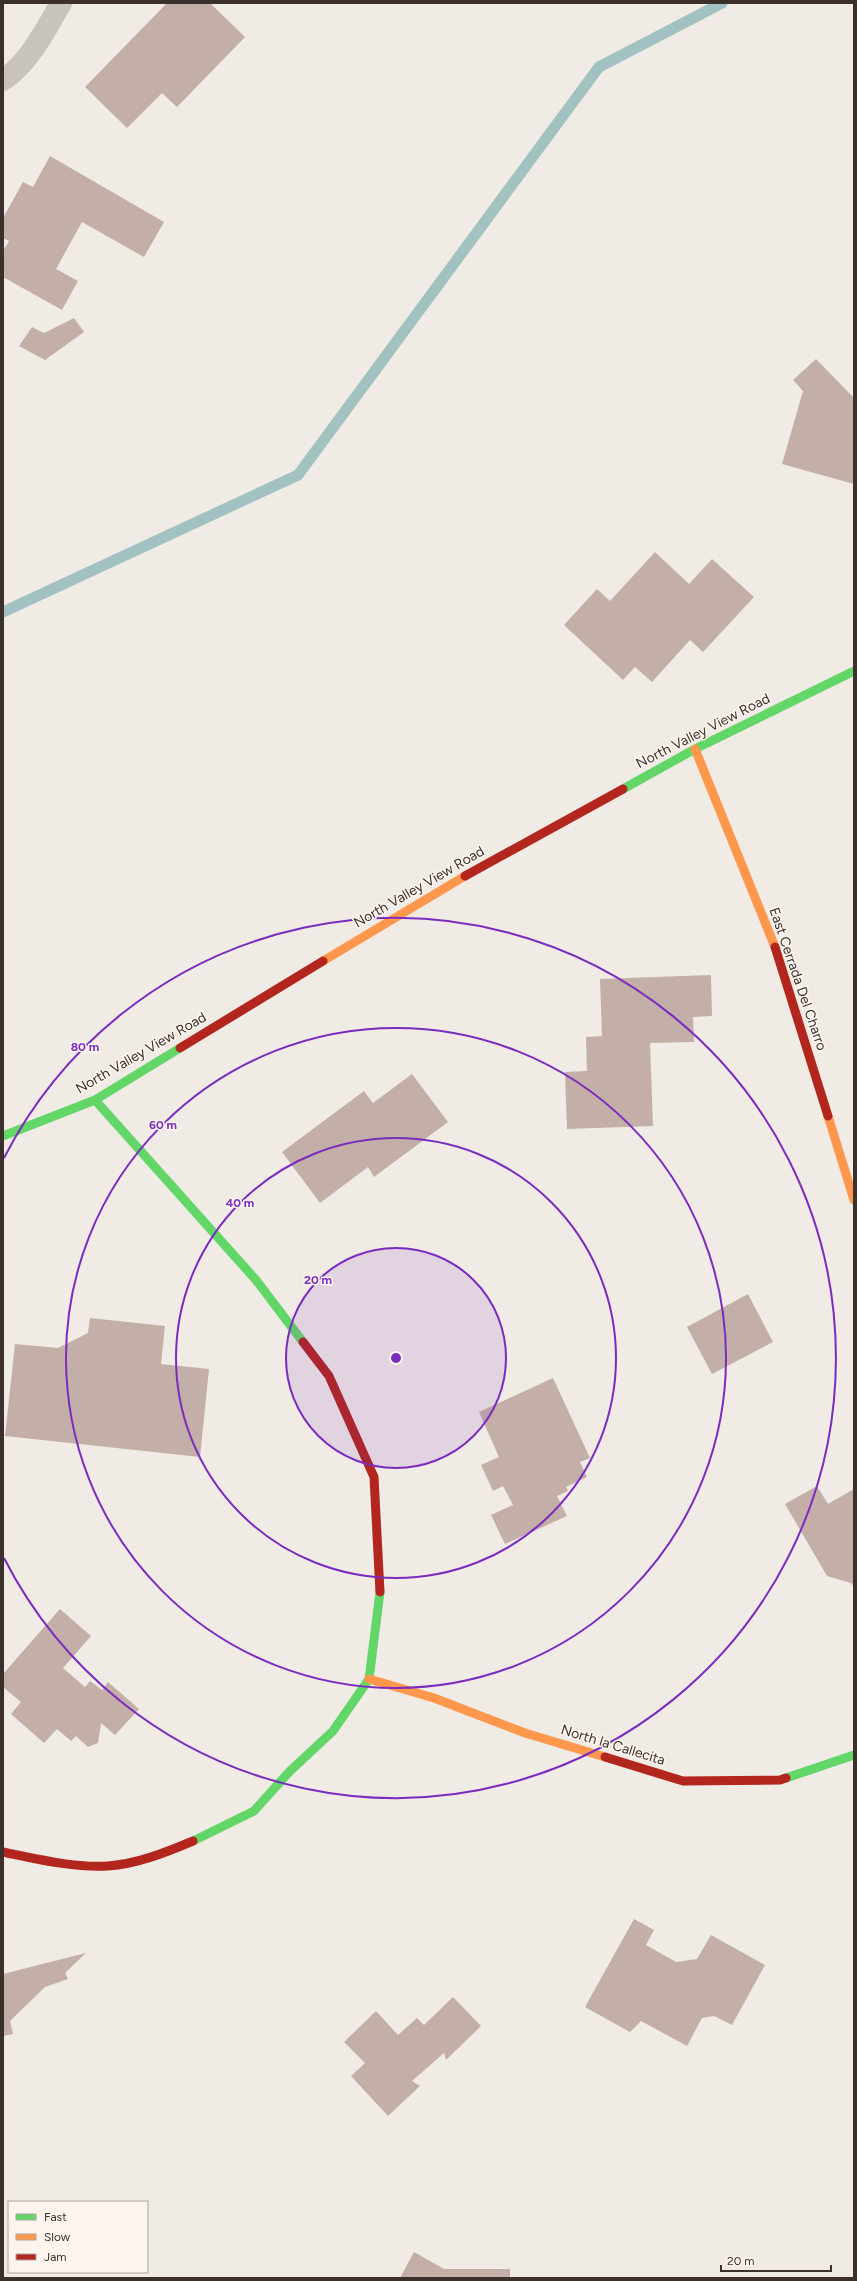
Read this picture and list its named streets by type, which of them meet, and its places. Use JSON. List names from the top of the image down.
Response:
{
  "streets": {
    "street": ["North Valley View Road", "East Cerrada Del Charro", "North la Callecita"]
  },
  "crossings": [
    ["North Valley View Road", "East Cerrada Del Charro"]
  ],
  "legend": ["Fast", "Slow", "Jam"],
  "scale_bar": "20 m",
  "rings": [
    "80 m",
    "60 m",
    "40 m",
    "20 m"
  ]
}
